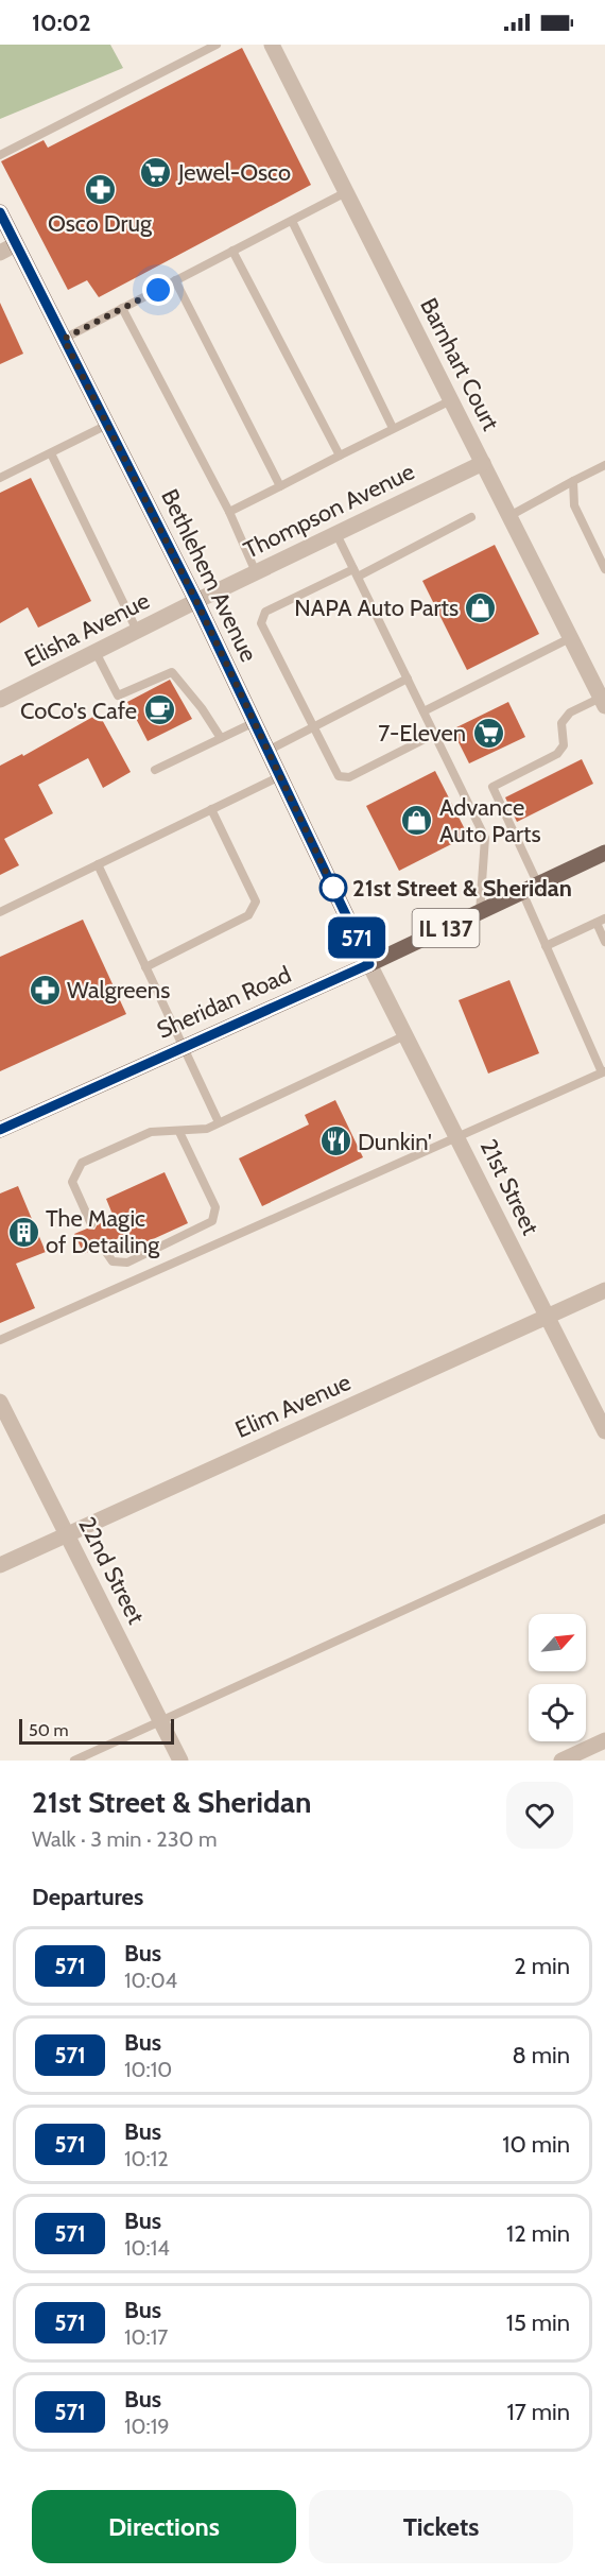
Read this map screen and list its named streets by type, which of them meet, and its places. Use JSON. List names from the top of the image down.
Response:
{
  "streets": {
    "main road": ["Bethlehem Avenue", "IL 137", "Sheridan Road"],
    "street": [
      "Barnhart Court",
      "Thompson Avenue",
      "Elisha Avenue",
      "21st Street",
      "Elim Avenue",
      "22nd Street"
    ]
  },
  "crossings": [
    ["Barnhart Court", "Thompson Avenue"],
    ["Thompson Avenue", "Bethlehem Avenue"],
    ["Thompson Avenue", "Elisha Avenue"],
    ["Bethlehem Avenue", "Elisha Avenue"],
    ["Bethlehem Avenue", "Sheridan Road"],
    ["Bethlehem Avenue", "21st Street"],
    ["Sheridan Road", "21st Street"],
    ["21st Street", "Elim Avenue"],
    ["Elim Avenue", "22nd Street"]
  ],
  "places": {
    "supermarket": ["Jewel-Osco", "7-Eleven"],
    "pharmacy": ["Osco Drug", "Walgreens"],
    "shop": ["NAPA Auto Parts", "Advance Auto Parts"],
    "cafe": ["CoCo's Cafe"],
    "other": ["21st Street & Sheridan"],
    "restaurant": ["Dunkin'"],
    "building": ["The Magic of Detailing"]
  },
  "lines": ["bus line 571"],
  "scale_bar": "50 m",
  "north": "top right",
  "page": {
    "status": "10:02",
    "on_map": "571",
    "scale": "50 m",
    "heading": [
      ["21st Street & Sheridan", "Walk · 3 min · 230 m"],
      "Departures"
    ],
    "list": [
      {
        "mark": "571",
        "name": "Bus",
        "note": "10:04",
        "value": "2 min"
      },
      {
        "mark": "571",
        "name": "Bus",
        "note": "10:10",
        "value": "8 min"
      },
      {
        "mark": "571",
        "name": "Bus",
        "note": "10:12",
        "value": "10 min"
      },
      {
        "mark": "571",
        "name": "Bus",
        "note": "10:14",
        "value": "12 min"
      },
      {
        "mark": "571",
        "name": "Bus",
        "note": "10:17",
        "value": "15 min"
      },
      {
        "mark": "571",
        "name": "Bus",
        "note": "10:19",
        "value": "17 min"
      }
    ],
    "buttons": ["Directions", "Tickets"]
  }
}
